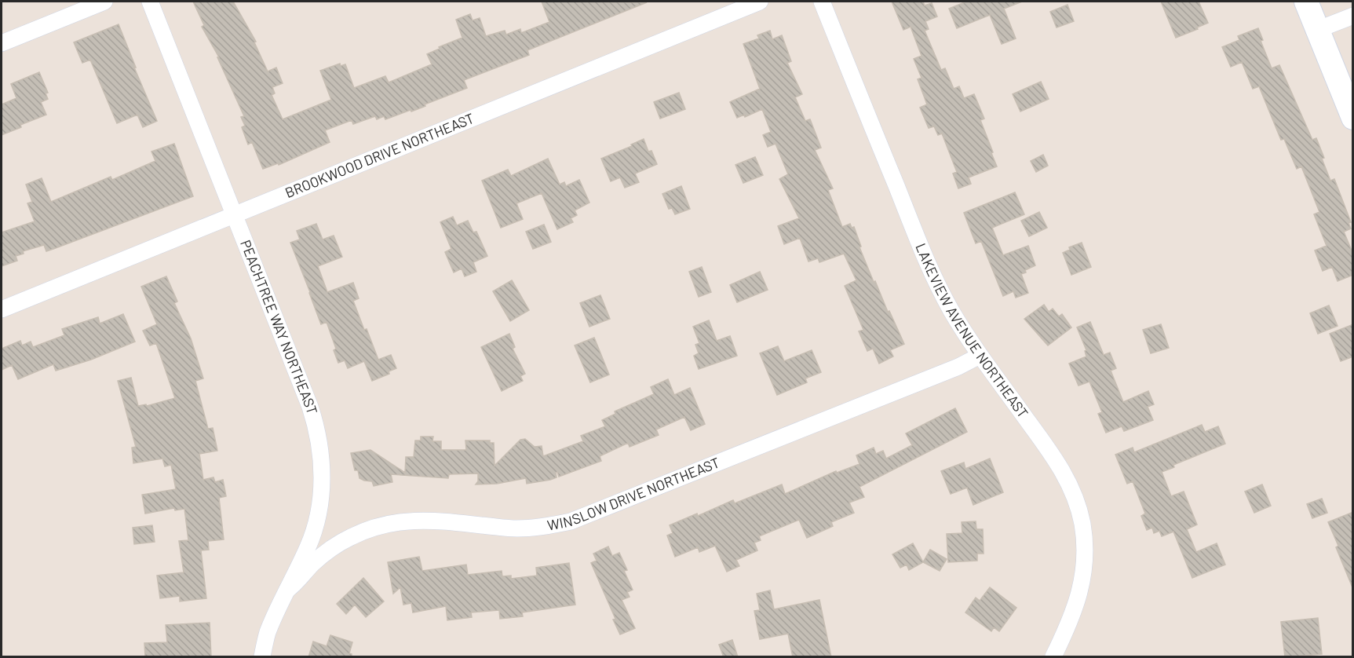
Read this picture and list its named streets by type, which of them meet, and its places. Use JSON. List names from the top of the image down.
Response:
{
  "streets": {
    "street": [
      "BROOKWOOD DRIVE NORTHEAST",
      "PEACHTREE WAY NORTHEAST",
      "LAKEVIEW AVENUE NORTHEAST",
      "WINSLOW DRIVE NORTHEAST"
    ]
  },
  "crossings": [
    ["BROOKWOOD DRIVE NORTHEAST", "PEACHTREE WAY NORTHEAST"],
    ["PEACHTREE WAY NORTHEAST", "WINSLOW DRIVE NORTHEAST"],
    ["LAKEVIEW AVENUE NORTHEAST", "WINSLOW DRIVE NORTHEAST"]
  ]
}
